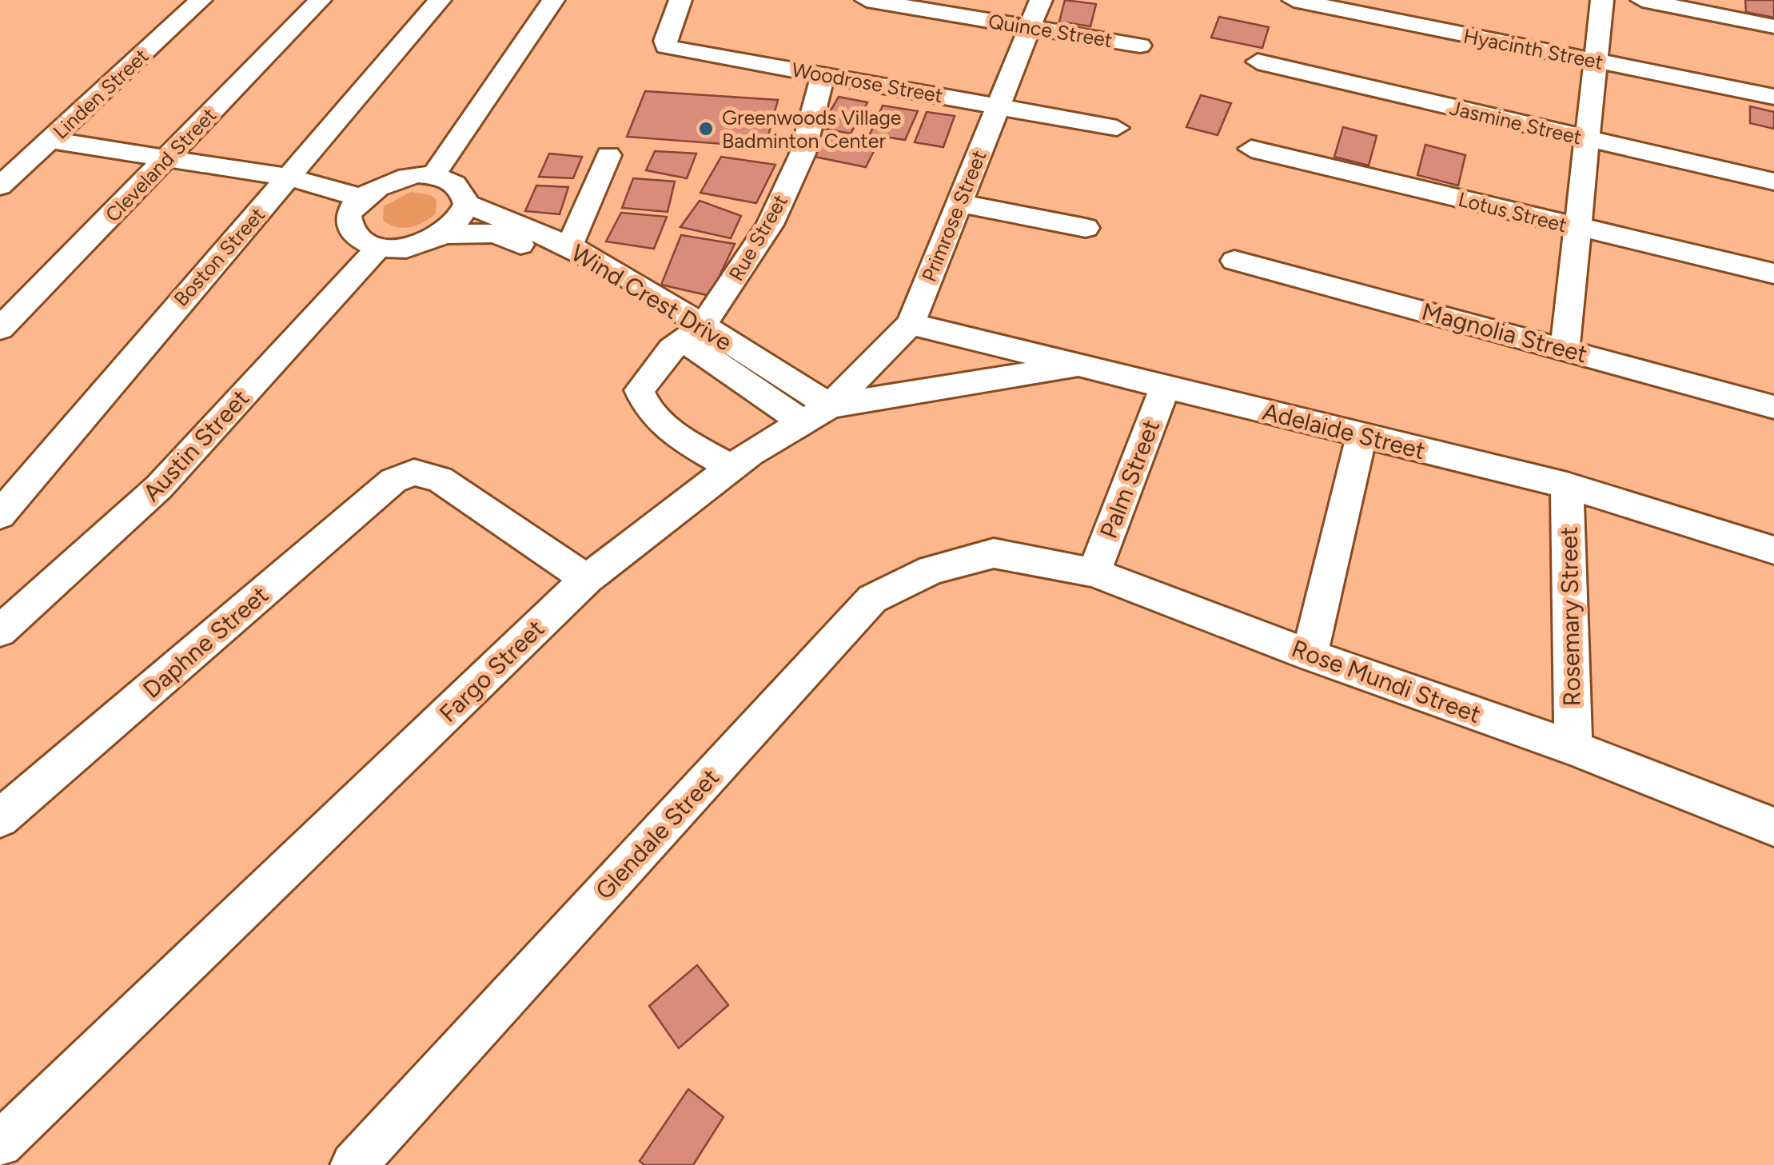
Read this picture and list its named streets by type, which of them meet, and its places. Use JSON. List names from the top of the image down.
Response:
{
  "streets": {
    "street": [
      "Quince Street",
      "Hyacinth Street",
      "Woodrose Street",
      "Linden Street",
      "Jasmine Street",
      "Cleveland Street",
      "Lotus Street",
      "Primrose Street",
      "Rue Street",
      "Boston Street",
      "Wind Crest Drive",
      "Magnolia Street",
      "Adelaide Street",
      "Austin Street",
      "Palm Street",
      "Rosemary Street",
      "Daphne Street",
      "Fargo Street",
      "Rose Mundi Street",
      "Glendale Street"
    ]
  },
  "crossings": [
    ["Quince Street", "Primrose Street"],
    ["Woodrose Street", "Primrose Street"],
    ["Woodrose Street", "Rue Street"],
    ["Primrose Street", "Wind Crest Drive"],
    ["Primrose Street", "Adelaide Street"],
    ["Primrose Street", "Fargo Street"],
    ["Rue Street", "Wind Crest Drive"],
    ["Rue Street", "Fargo Street"],
    ["Wind Crest Drive", "Austin Street"],
    ["Wind Crest Drive", "Fargo Street"],
    ["Adelaide Street", "Palm Street"],
    ["Adelaide Street", "Rosemary Street"],
    ["Adelaide Street", "Fargo Street"],
    ["Palm Street", "Rose Mundi Street"],
    ["Rosemary Street", "Rose Mundi Street"],
    ["Daphne Street", "Fargo Street"],
    ["Rose Mundi Street", "Glendale Street"]
  ],
  "places": ["Greenwoods Village Badminton Center"]
}
